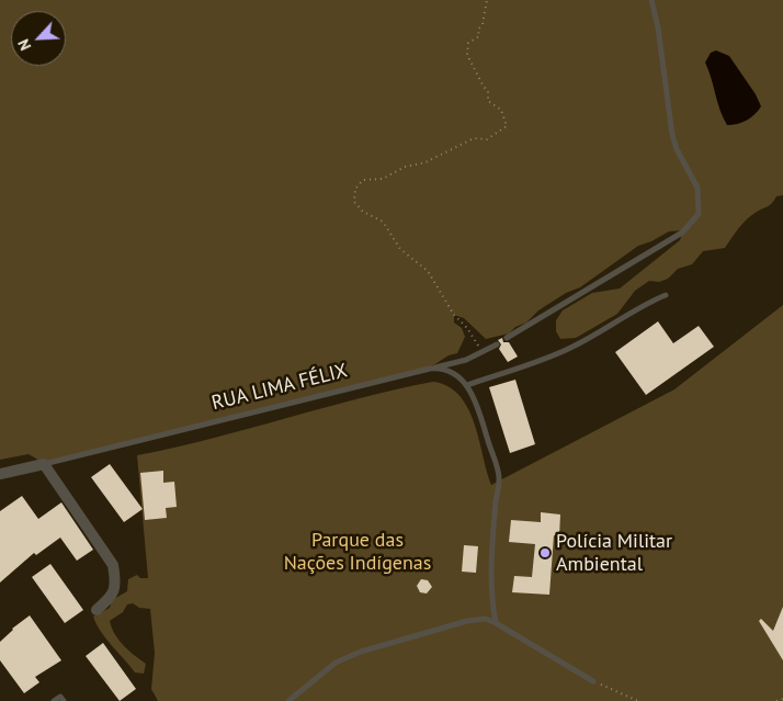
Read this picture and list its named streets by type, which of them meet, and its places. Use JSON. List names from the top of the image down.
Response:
{
  "streets": {
    "street": ["RUA LIMA FÉLIX"]
  },
  "parks": ["Parque das Nações Indígenas"],
  "places": ["Polícia Militar Ambiental"],
  "north": "bottom left"
}
